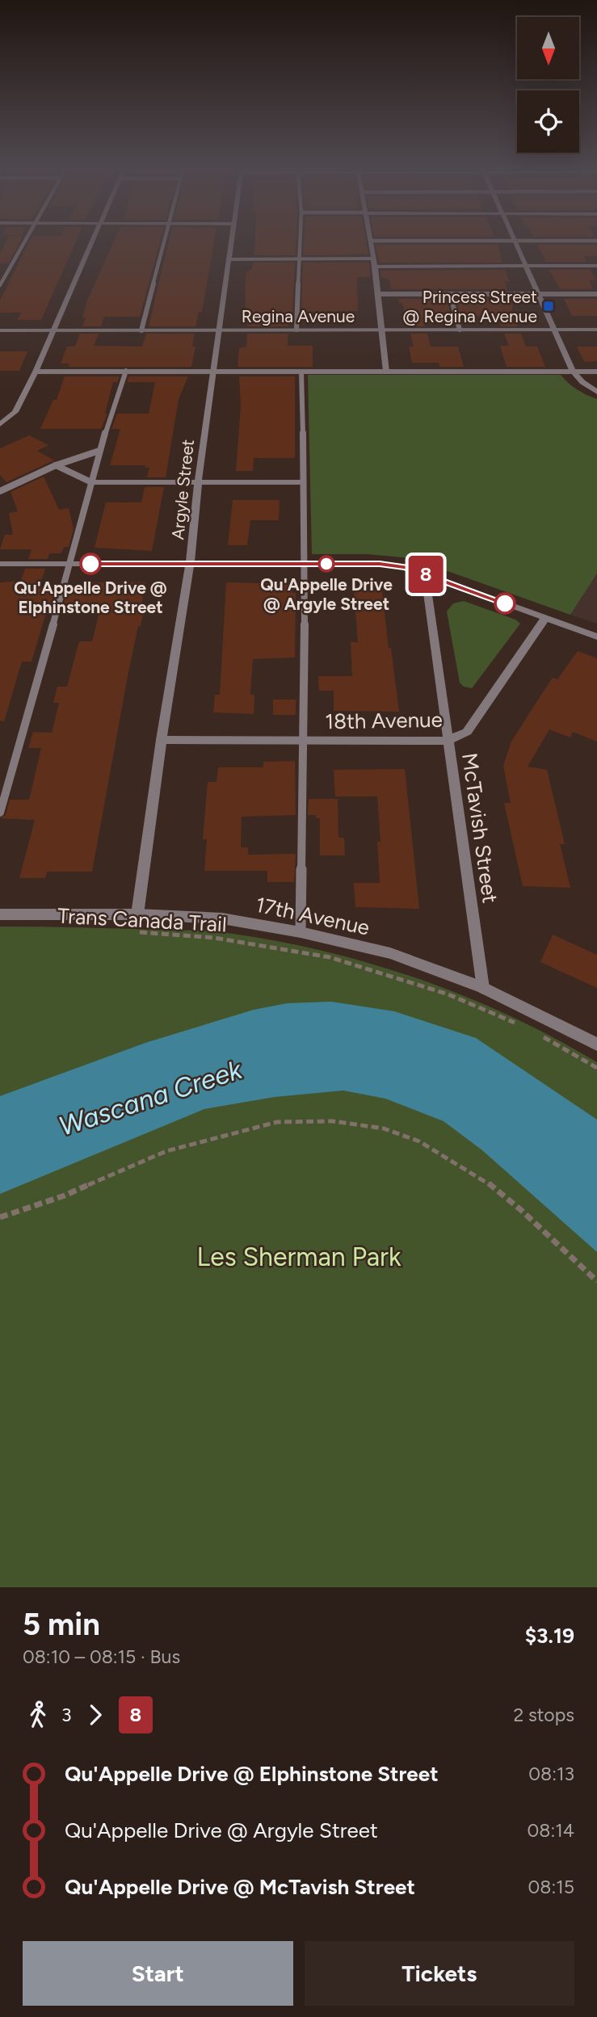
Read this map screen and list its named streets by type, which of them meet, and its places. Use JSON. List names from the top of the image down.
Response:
{
  "streets": {
    "street": [
      "Regina Avenue",
      "Argyle Street",
      "18th Avenue",
      "McTavish Street",
      "17th Avenue"
    ],
    "path": ["Trans Canada Trail"]
  },
  "crossings": [
    ["Regina Avenue", "Argyle Street"],
    ["Argyle Street", "18th Avenue"],
    ["Argyle Street", "17th Avenue"],
    ["18th Avenue", "McTavish Street"],
    ["McTavish Street", "17th Avenue"]
  ],
  "water": ["Wascana Creek"],
  "parks": ["Les Sherman Park"],
  "places": {
    "transit": ["Princess Street @ Regina Avenue"],
    "other": ["Qu'Appelle Drive @ Elphinstone Street", "Qu'Appelle Drive @ Argyle Street"]
  },
  "lines": ["bus line 8"],
  "north": "bottom",
  "page": {
    "on_map": "8",
    "heading": ["5 min", "08:10 – 08:15 · Bus", "$3.19"],
    "legs": ["3", "8", "2 stops"],
    "list": [
      {
        "name": "Qu'Appelle Drive @ Elphinstone Street",
        "value": "08:13"
      },
      {
        "name": "Qu'Appelle Drive @ Argyle Street",
        "value": "08:14"
      },
      {
        "name": "Qu'Appelle Drive @ McTavish Street",
        "value": "08:15"
      }
    ],
    "buttons": ["Start", "Tickets"]
  }
}
